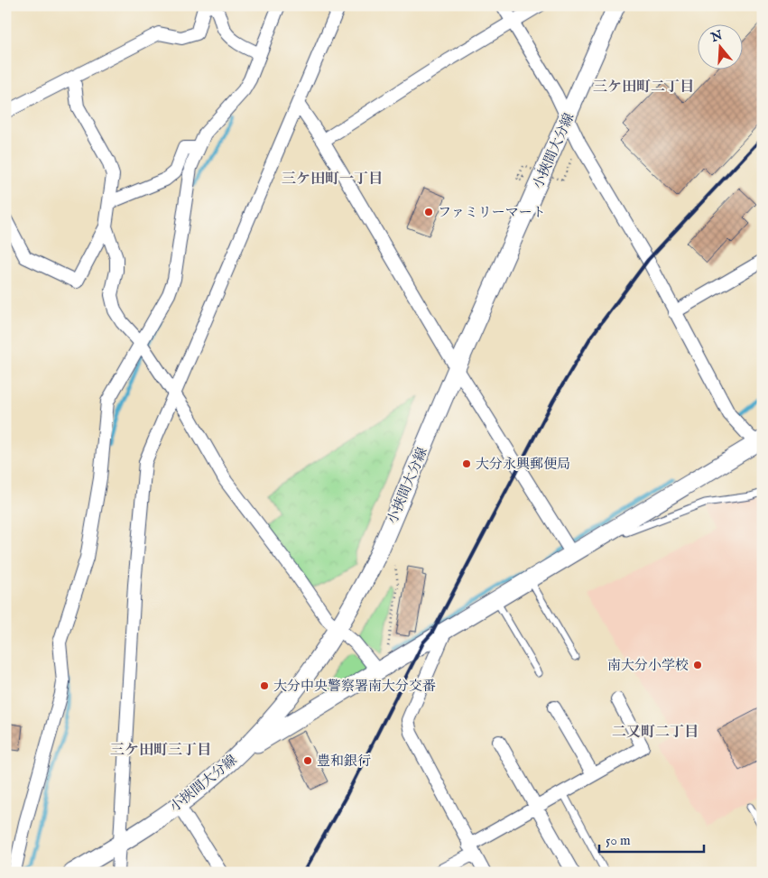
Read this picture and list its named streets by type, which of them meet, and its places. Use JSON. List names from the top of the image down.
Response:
{
  "streets": {
    "main road": ["小挾間大分線"]
  },
  "districts": [
    "三ケ田町二丁目",
    "三ケ田町一丁目",
    "二又町二丁目",
    "三ケ田町三丁目"
  ],
  "places": [
    "ファミリーマート",
    "大分永興郵便局",
    "南大分小学校",
    "大分中央警察署南大分交番",
    "豊和銀行"
  ],
  "scale_bar": "50 m",
  "north": "top"
}
